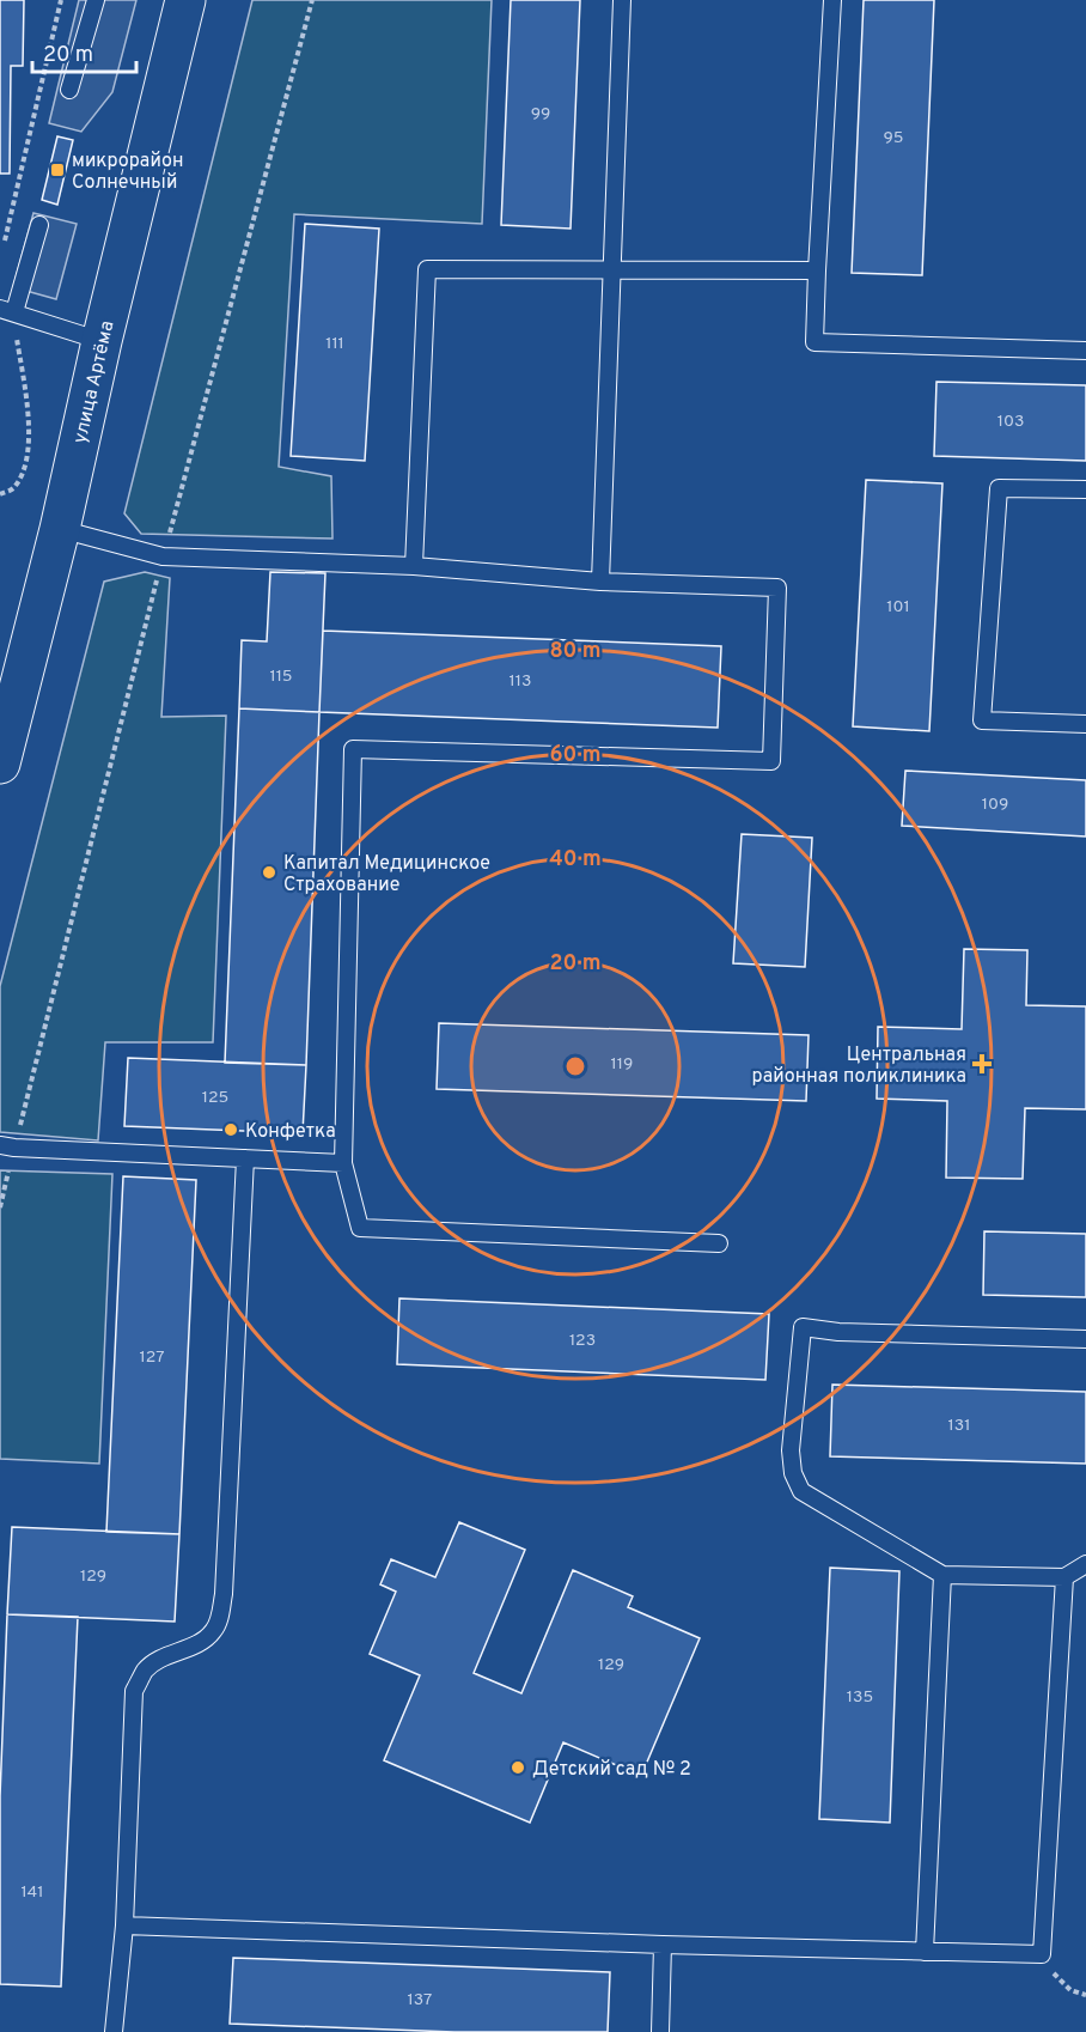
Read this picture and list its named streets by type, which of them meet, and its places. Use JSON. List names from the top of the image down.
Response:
{
  "streets": {
    "main road": ["улица Артёма"]
  },
  "places": {
    "transit": ["микрорайон Солнечный"],
    "other": ["Капитал Медицинское Страхование", "Конфетка", "Детский сад № 2"],
    "health": ["Центральная районная поликлиника"]
  },
  "house_numbers": [
    "99",
    "95",
    "111",
    "103",
    "101",
    "115",
    "113",
    "109",
    "119",
    "125",
    "123",
    "127",
    "131",
    "129",
    "129",
    "135",
    "141",
    "137"
  ],
  "scale_bar": "20 m",
  "rings": [
    "80 m",
    "60 m",
    "40 m",
    "20 m"
  ]
}
